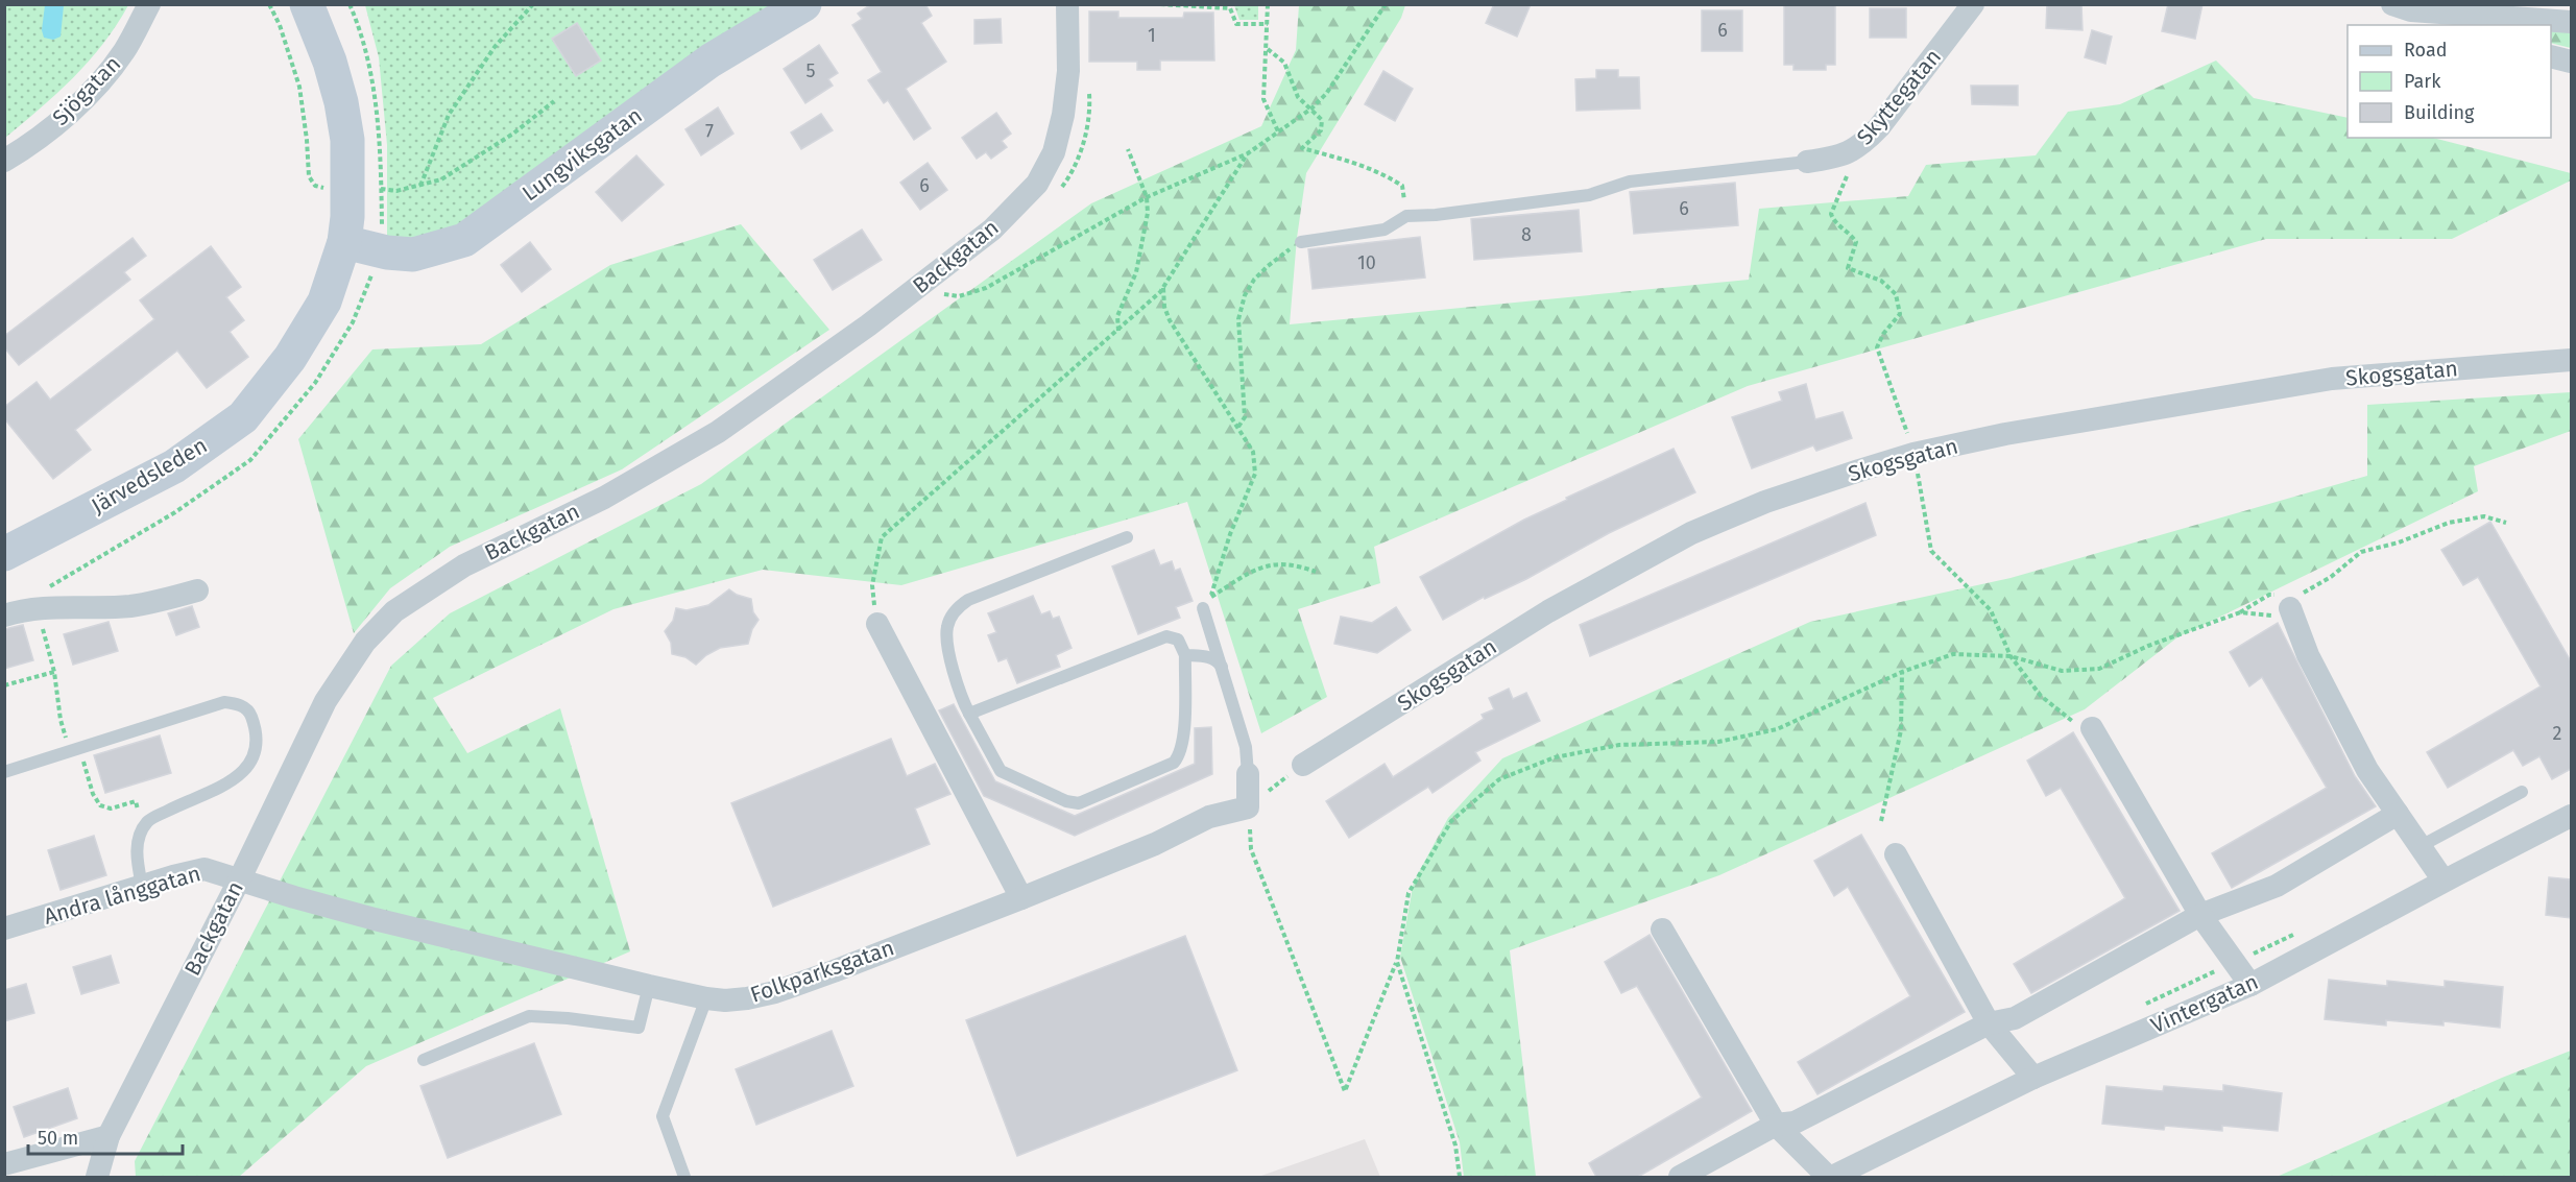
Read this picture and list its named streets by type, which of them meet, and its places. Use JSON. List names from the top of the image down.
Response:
{
  "streets": {
    "main road": ["Lungviksgatan", "Järvedsleden"],
    "street": [
      "Sjögatan",
      "Skyttegatan",
      "Backgatan",
      "Skogsgatan",
      "Andra långgatan",
      "Folkparksgatan",
      "Vintergatan"
    ]
  },
  "crossings": [
    ["Lungviksgatan", "Järvedsleden"],
    ["Backgatan", "Andra långgatan"],
    ["Backgatan", "Folkparksgatan"],
    ["Andra långgatan", "Folkparksgatan"]
  ],
  "house_numbers": [
    "6",
    "1",
    "5",
    "7",
    "6",
    "6",
    "8",
    "10",
    "2"
  ],
  "legend": ["Road", "Park", "Building"],
  "scale_bar": "50 m"
}
